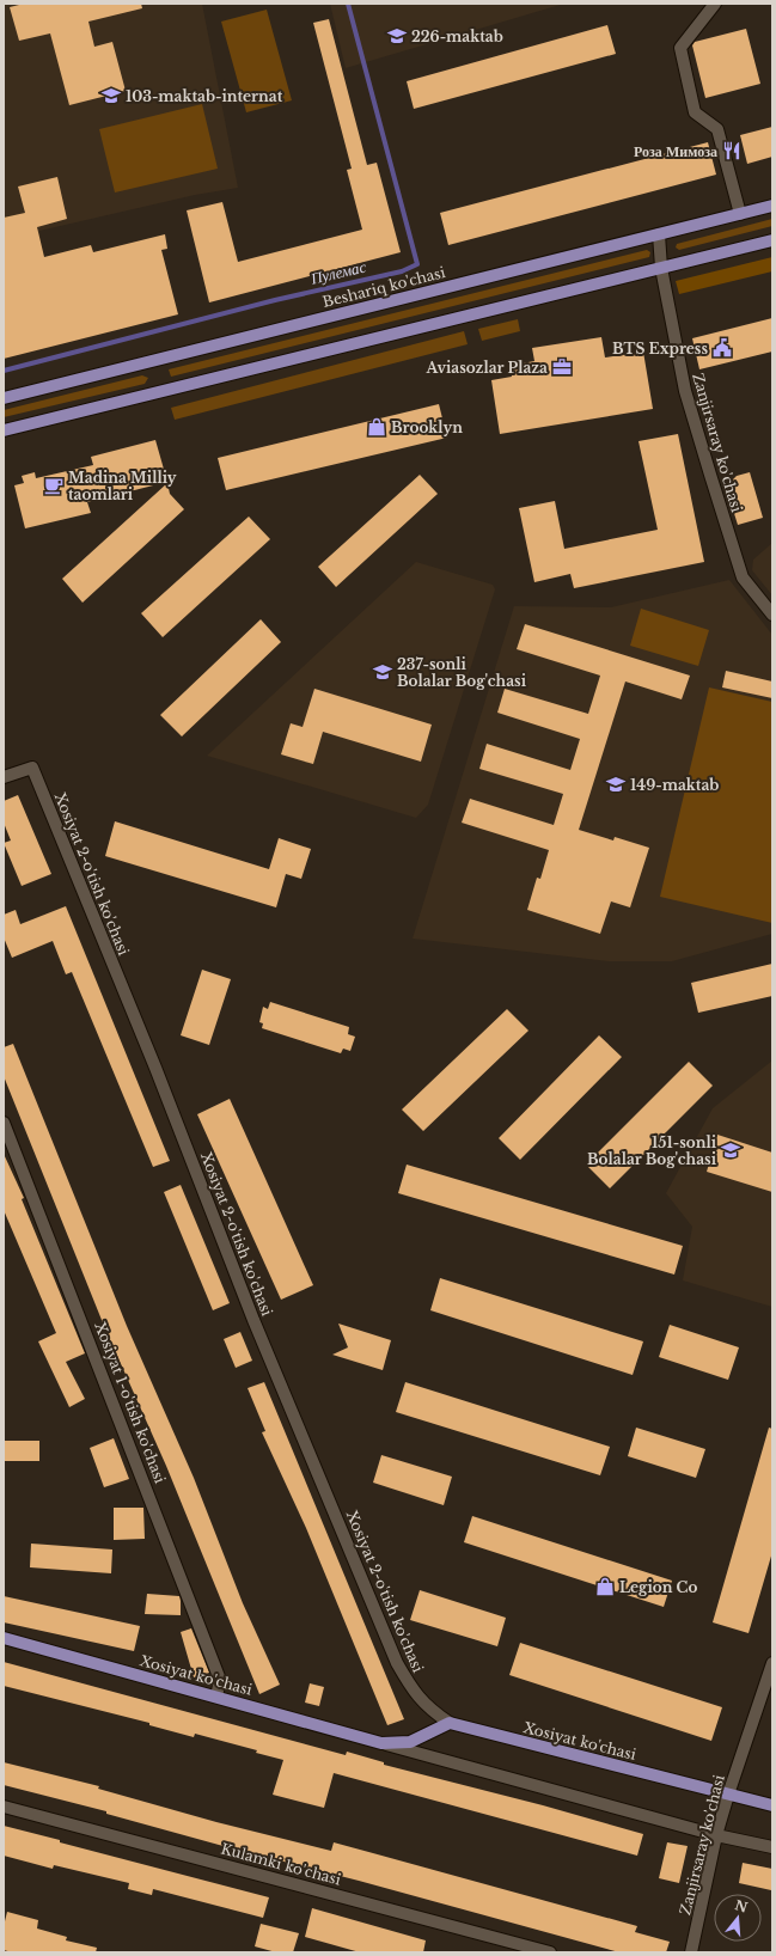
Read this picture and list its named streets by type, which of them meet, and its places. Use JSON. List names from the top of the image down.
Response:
{
  "streets": {
    "main road": ["Beshariq ko'chasi", "Xosiyat ko'chasi"],
    "street": [
      "Zanjirsaray ko'chasi",
      "Xosiyat 2-o'tish ko'chasi",
      "Xosiyat 1-o'tish ko'chasi",
      "Kulamki ko'chasi"
    ]
  },
  "crossings": [
    ["Beshariq ko'chasi", "Zanjirsaray ko'chasi"],
    ["Zanjirsaray ko'chasi", "Xosiyat ko'chasi"],
    ["Xosiyat 2-o'tish ko'chasi", "Xosiyat ko'chasi"],
    ["Xosiyat 1-o'tish ko'chasi", "Xosiyat ko'chasi"]
  ],
  "water": ["Пулемас"],
  "places": {
    "school or university": [
      "226-maktab",
      "103-maktab-internat",
      "237-sonli Bolalar Bog'chasi",
      "149-maktab",
      "151-sonli Bolalar Bog'chasi"
    ],
    "restaurant": ["Роза Мимоза"],
    "public building": ["BTS Express"],
    "office": ["Aviasozlar Plaza"],
    "shop": ["Brooklyn", "Legion Co"],
    "cafe": ["Madina Milliy taomlari"]
  },
  "north": "top"
}
